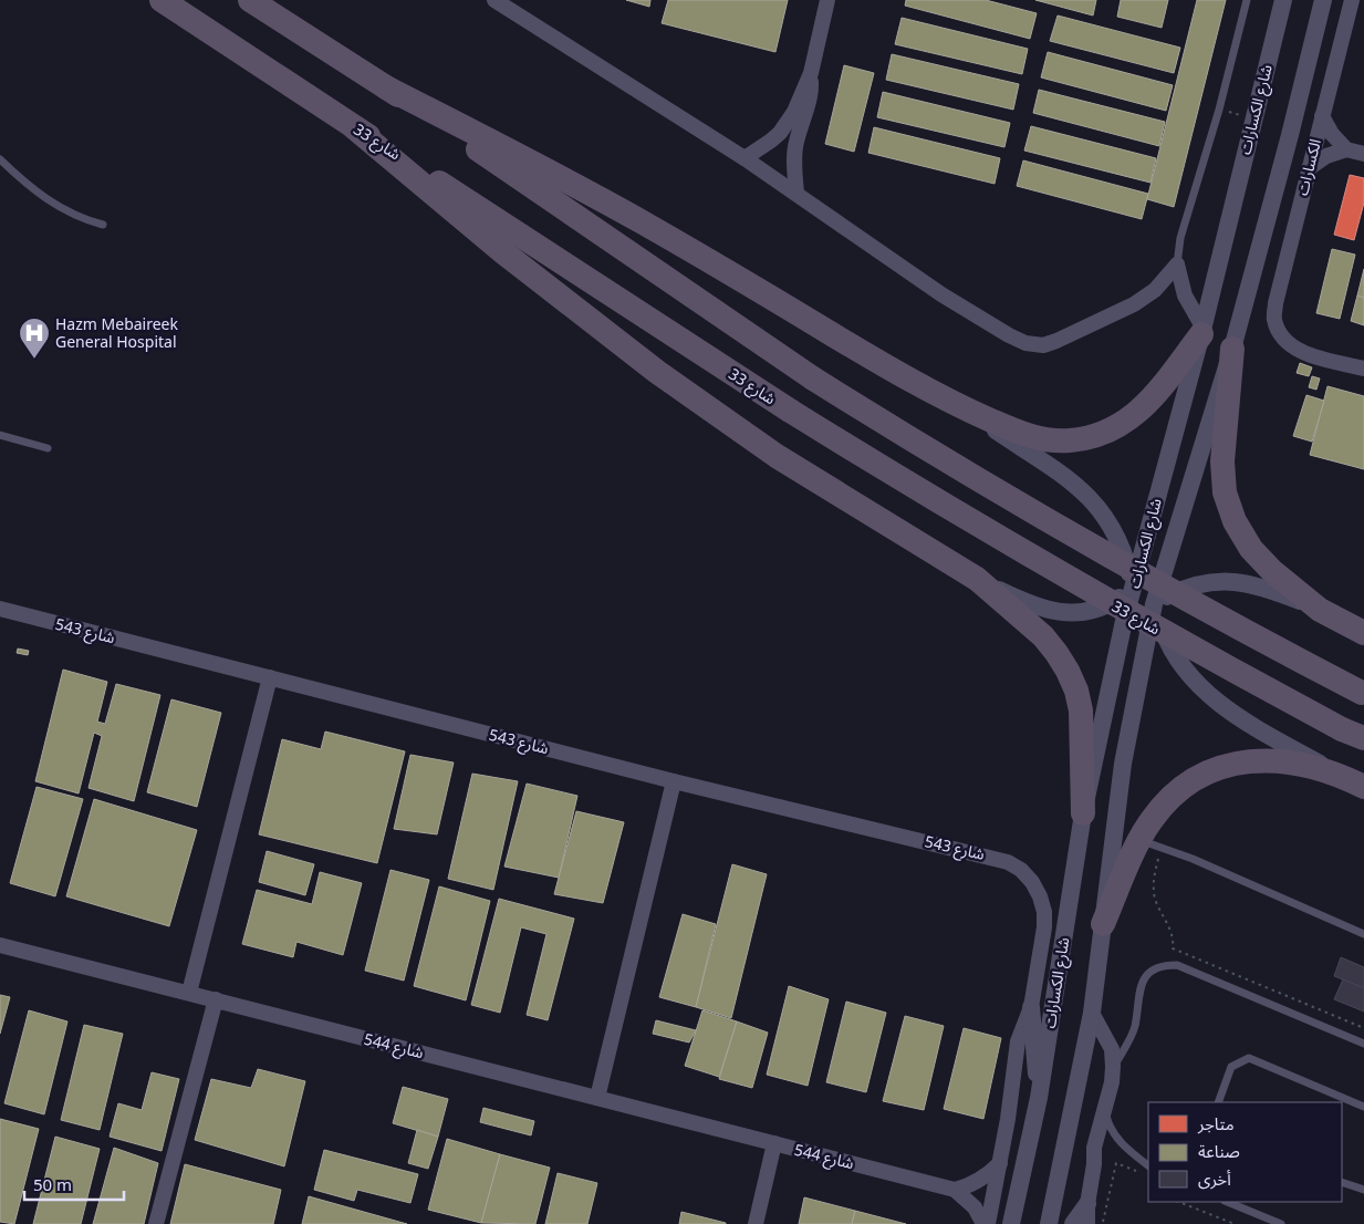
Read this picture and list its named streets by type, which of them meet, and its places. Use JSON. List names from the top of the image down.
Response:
{
  "streets": {
    "highway": ["شارع 33"],
    "street": [
      "شارع الكسارات",
      "الكسارات",
      "شارع 543",
      "شارع 544"
    ]
  },
  "crossings": [
    ["شارع الكسارات", "شارع 543"]
  ],
  "places": {
    "hospital": ["Hazm Mebaireek General Hospital"]
  },
  "legend": ["متاجر", "صناعة", "أخرى"],
  "scale_bar": "50 m"
}
